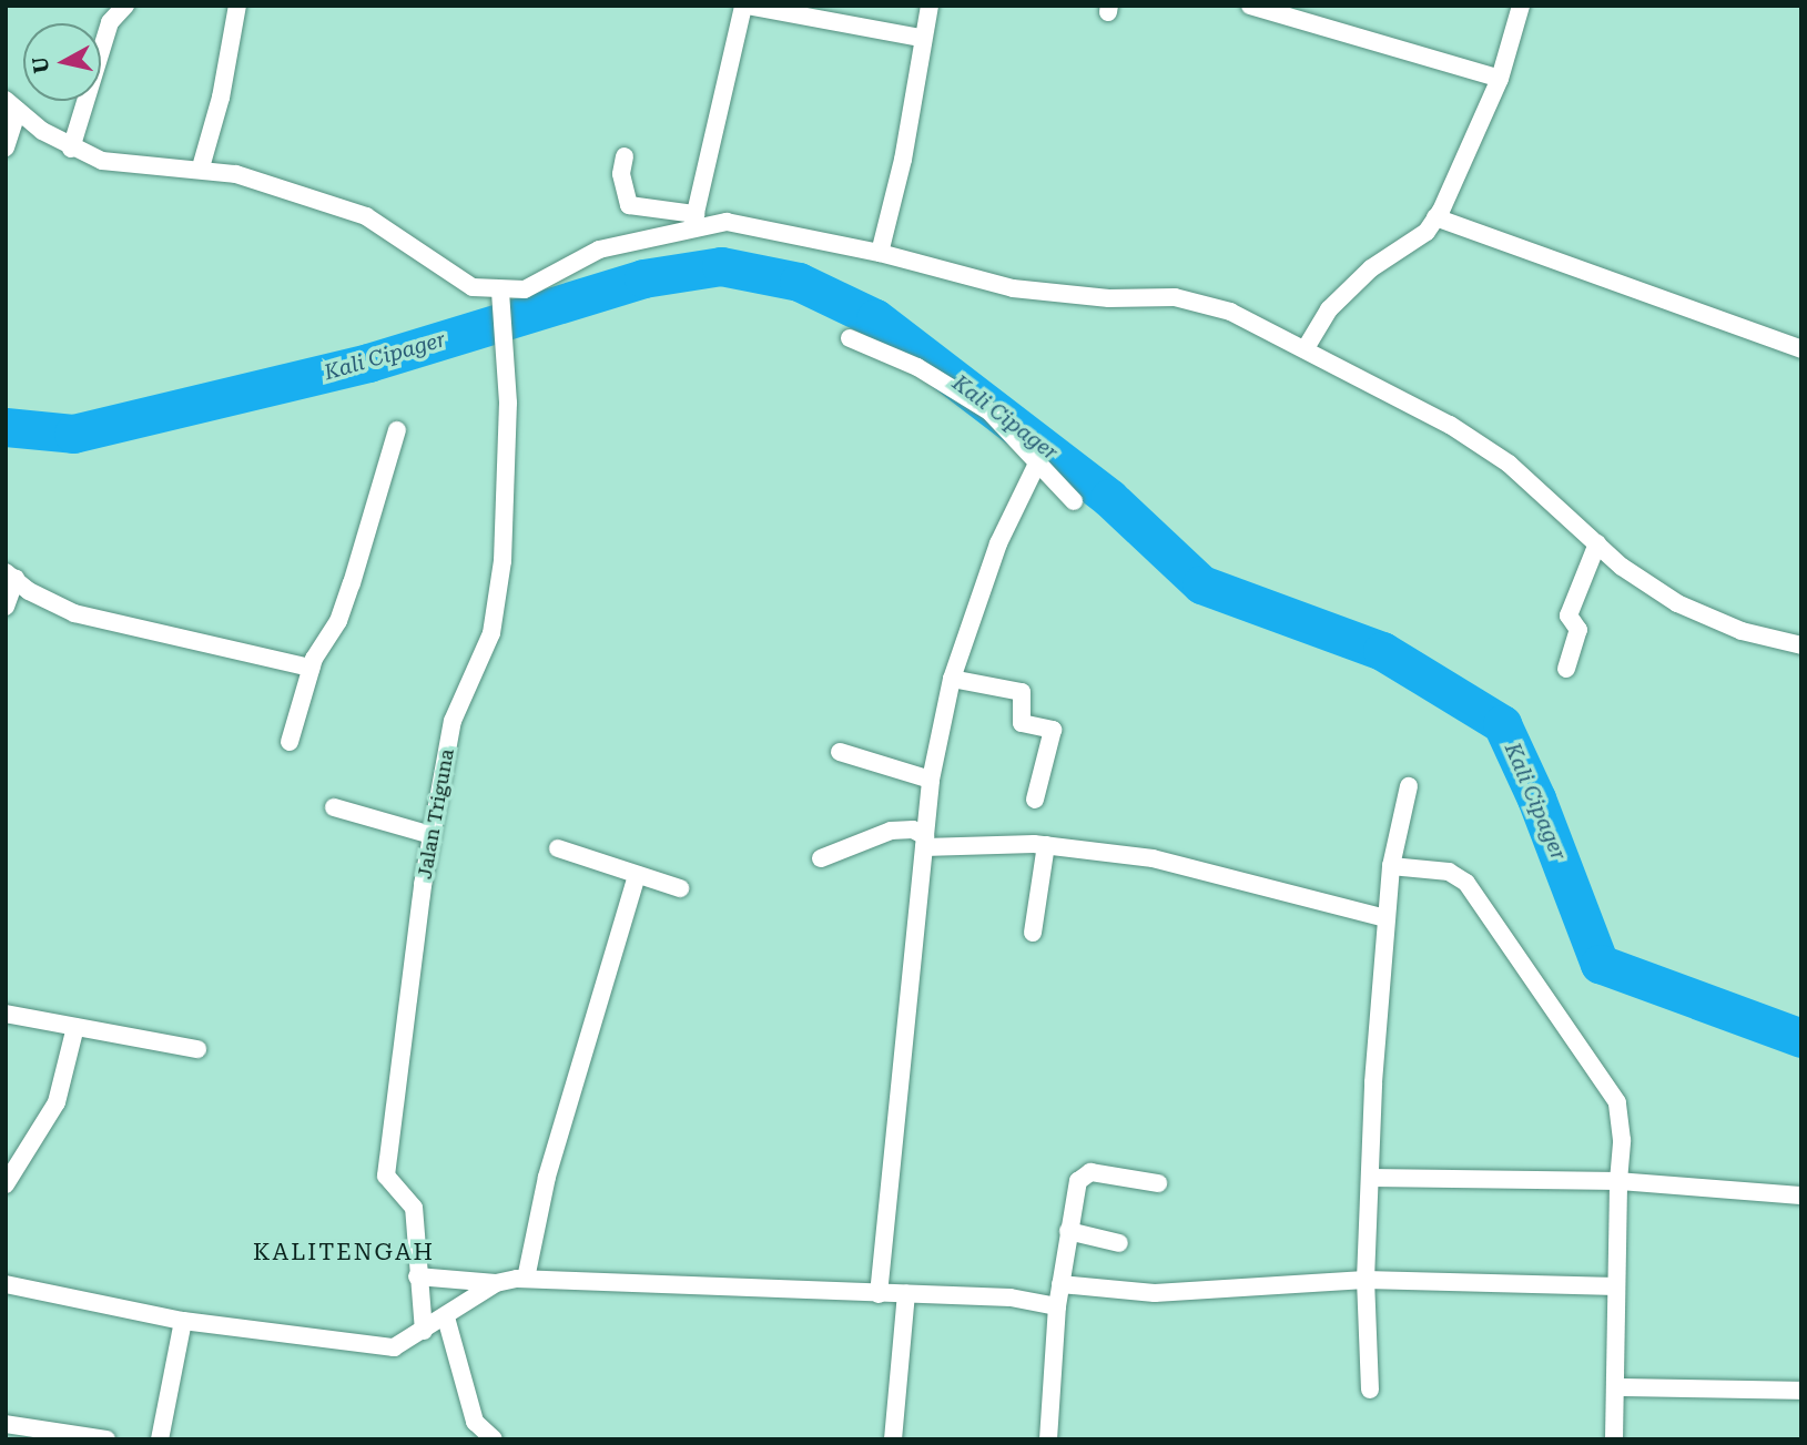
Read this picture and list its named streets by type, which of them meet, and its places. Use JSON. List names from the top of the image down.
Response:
{
  "streets": {
    "street": ["Jalan Triguna"]
  },
  "districts": ["KALITENGAH"],
  "water": ["Kali Cipager"],
  "north": "left"
}
